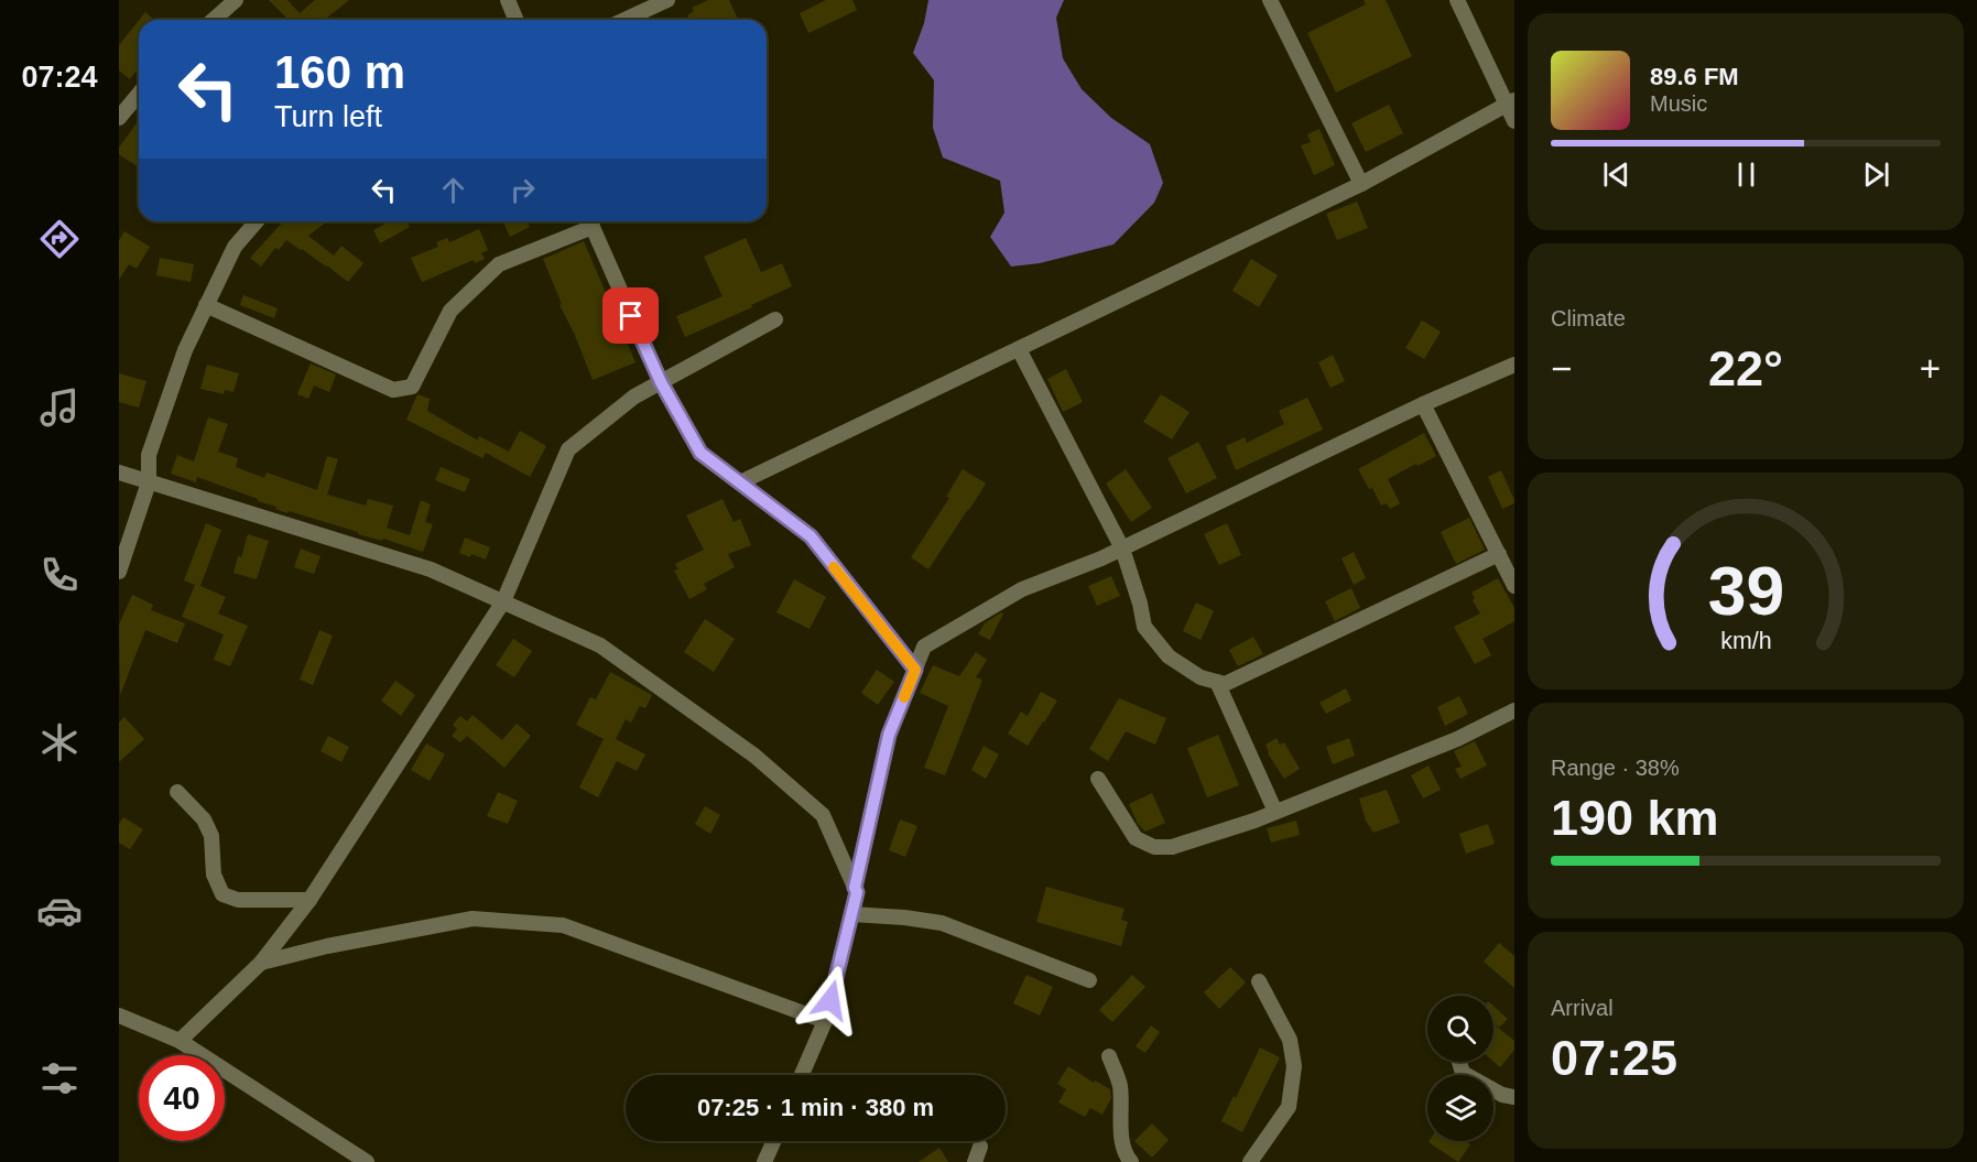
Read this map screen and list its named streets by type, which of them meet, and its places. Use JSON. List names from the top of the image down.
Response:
{
  "page": {
    "tabs": "07:24",
    "turn": ["160 m", "Turn left"],
    "song": ["89.6 FM", "Music"],
    "tile": [
      "Climate",
      ["Range · 38%", "190 km"],
      ["Arrival", "07:25"]
    ],
    "heat": ["−", "22°", "+"],
    "limit": "40",
    "trip": "07:25 · 1 min · 380 m",
    "gauge": ["39", "km/h"]
  }
}
